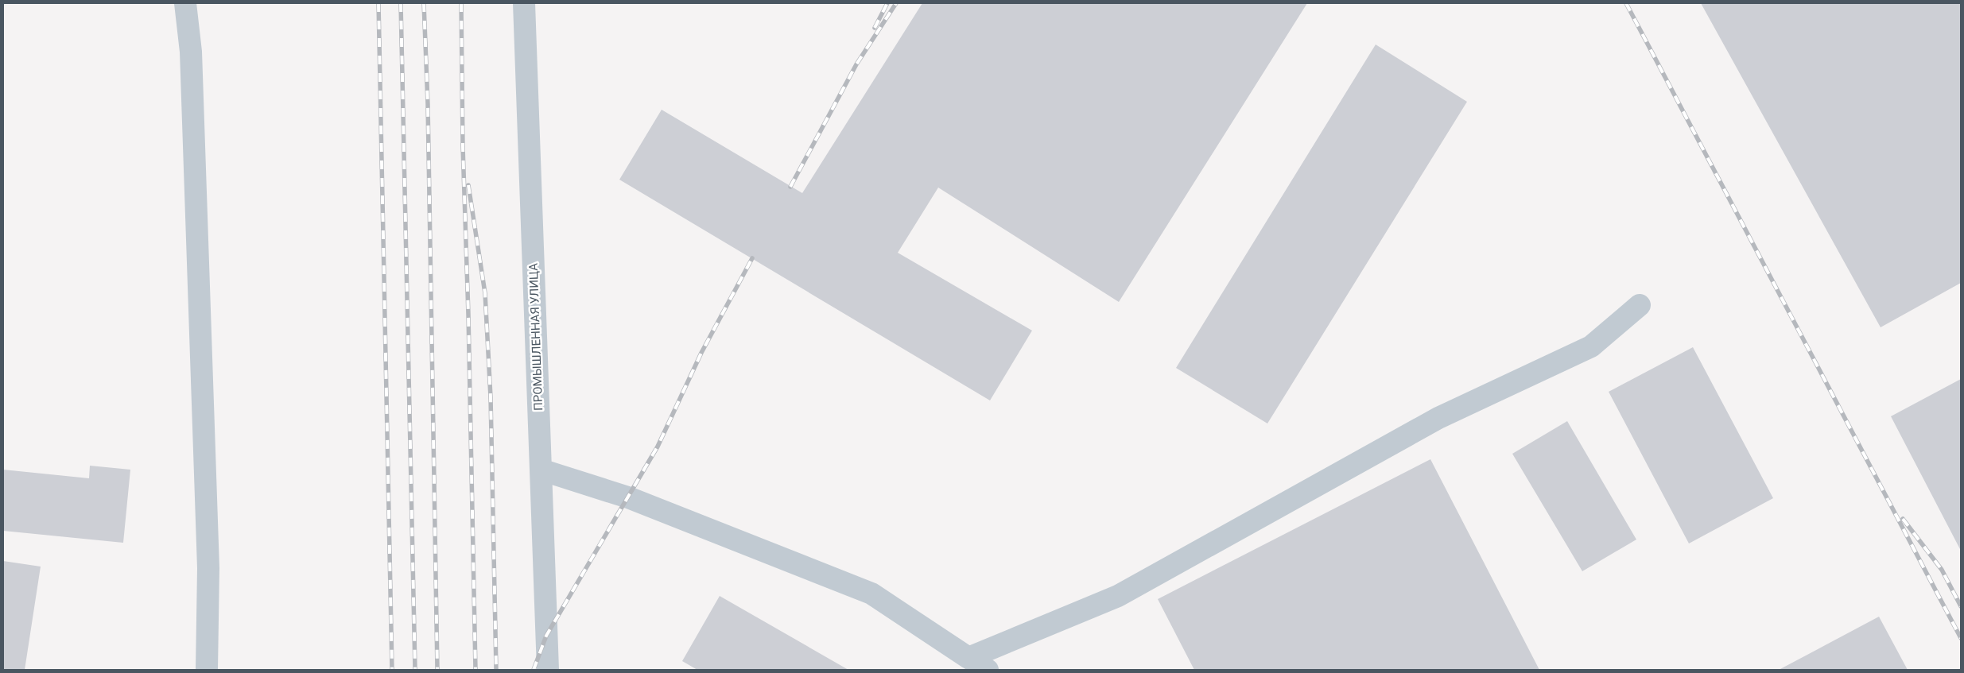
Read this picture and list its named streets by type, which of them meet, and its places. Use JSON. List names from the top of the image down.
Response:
{
  "streets": {
    "street": ["ПРОМЫШЛЕННАЯ УЛИЦА"]
  }
}
